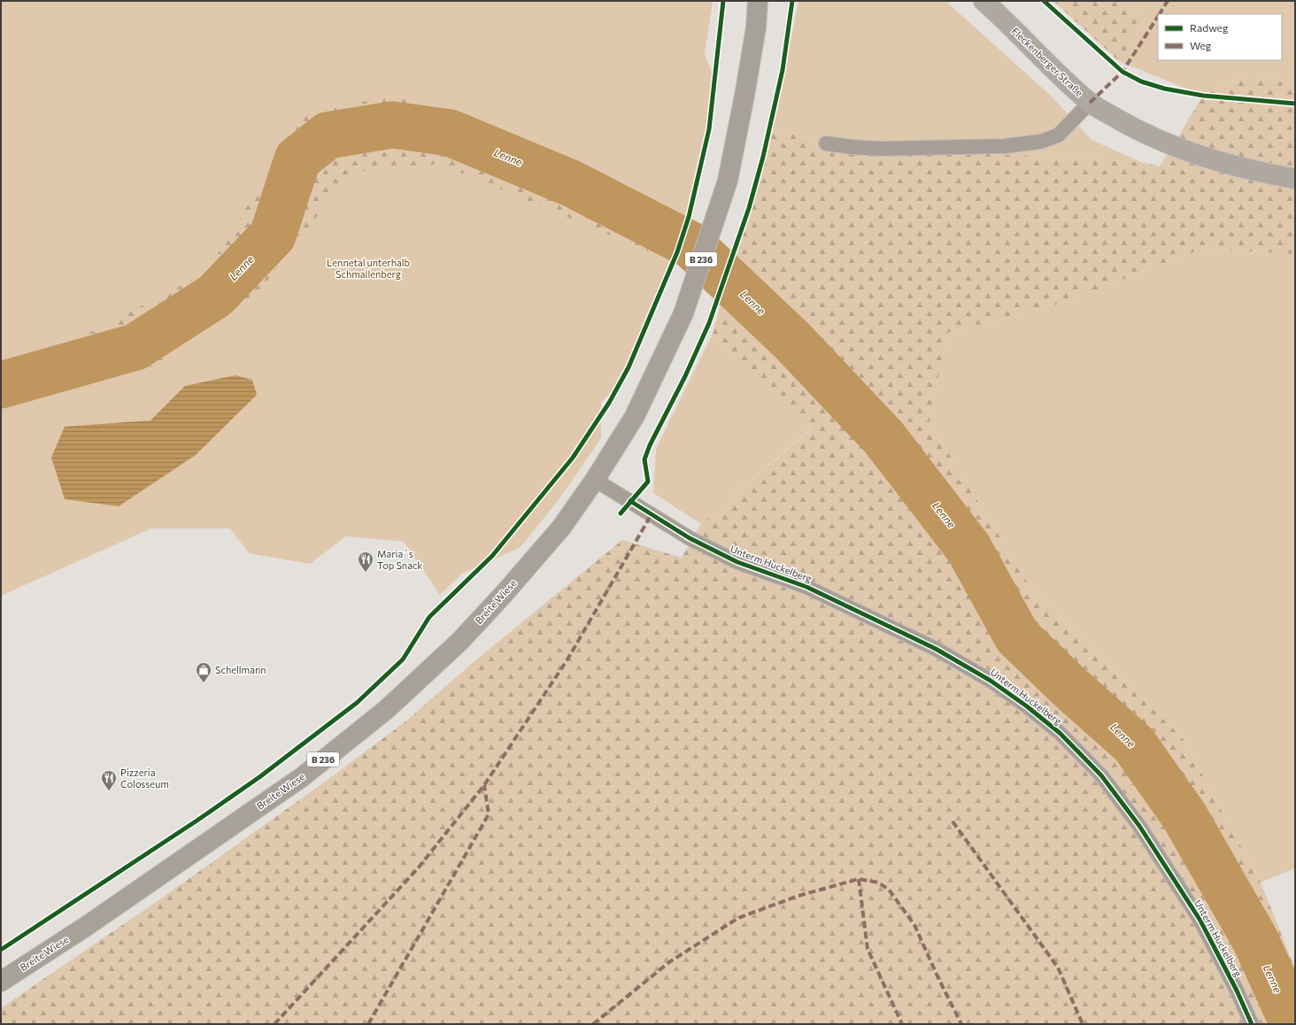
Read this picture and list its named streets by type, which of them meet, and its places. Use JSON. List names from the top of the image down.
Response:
{
  "streets": {
    "main road": ["B 236", "Breite Wiese"],
    "street": ["Fleckenberger Straße"],
    "lane": ["Unterm Huckelberg"]
  },
  "crossings": [
    ["B 236", "Unterm Huckelberg"],
    ["B 236", "Breite Wiese"],
    ["Unterm Huckelberg", "Breite Wiese"]
  ],
  "water": ["Lenne"],
  "parks": ["Lennetal unterhalb Schmallenberg"],
  "places": {
    "restaurant": ["Maria´s Top Snack", "Pizzeria Colosseum"],
    "shop": ["Schellmann"]
  },
  "legend": ["Radweg", "Weg"]
}
